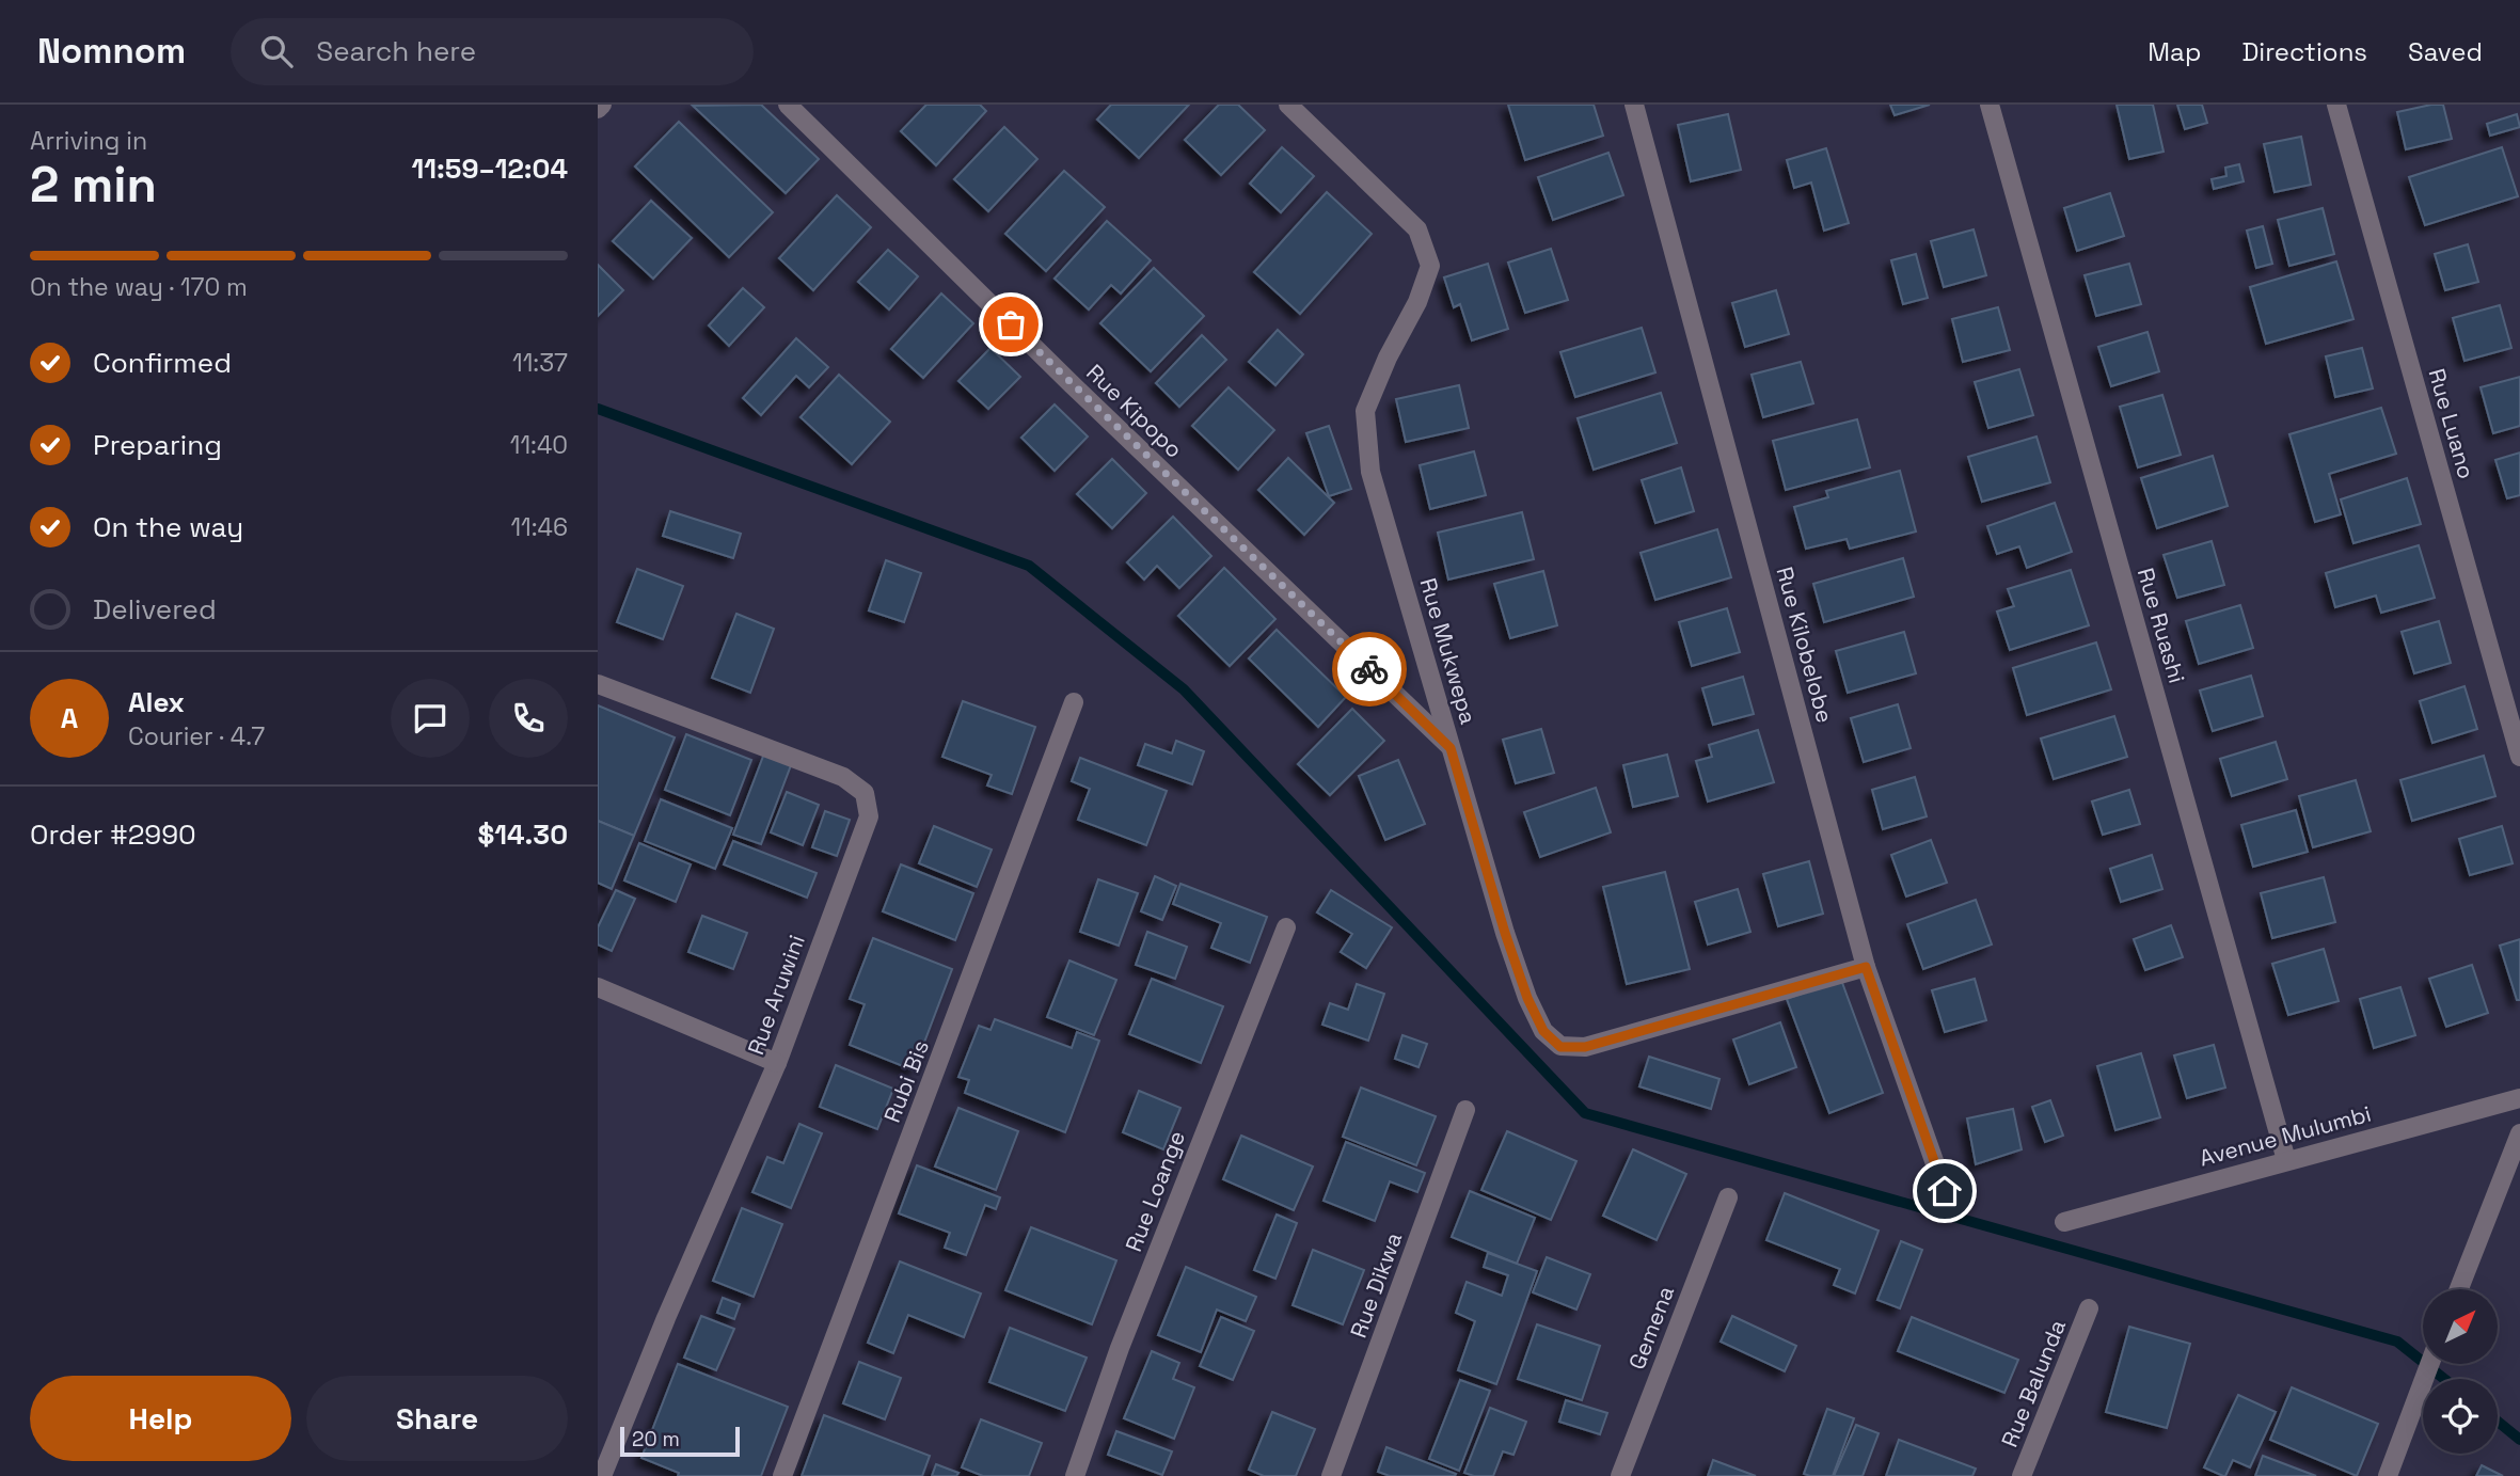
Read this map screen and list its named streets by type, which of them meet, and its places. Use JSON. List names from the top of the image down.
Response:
{
  "streets": {
    "street": [
      "Rue Kipopo",
      "Rue Luano",
      "Rue Ruashi",
      "Rue Kilobelobe",
      "Rue Mukwepa",
      "Rue Aruwini",
      "Rubi Bis",
      "Avenue Mulumbi",
      "Rue Loange",
      "Rue Dikwa",
      "Gemena",
      "Rue Balunda"
    ]
  },
  "crossings": [
    ["Rue Kipopo", "Rue Mukwepa"],
    ["Rue Ruashi", "Avenue Mulumbi"],
    ["Rue Kilobelobe", "Rue Mukwepa"]
  ],
  "scale_bar": "20 m",
  "north": "top right",
  "page": {
    "header": "Nomnom",
    "search": "Search here",
    "nav": ["Map", "Directions", "Saved"],
    "heading": ["2 min", "Arriving in", "11:59–12:04"],
    "panel": [
      "Alex",
      "Courier · 4.7",
      "Order #2990",
      "$14.30"
    ],
    "bar": "On the way · 170 m",
    "list": [
      ["Confirmed", "11:37"],
      ["Preparing", "11:40"],
      ["On the way", "11:46"],
      "Delivered"
    ],
    "round": "A",
    "buttons": ["Help", "Share"],
    "scale": "20 m"
  }
}
